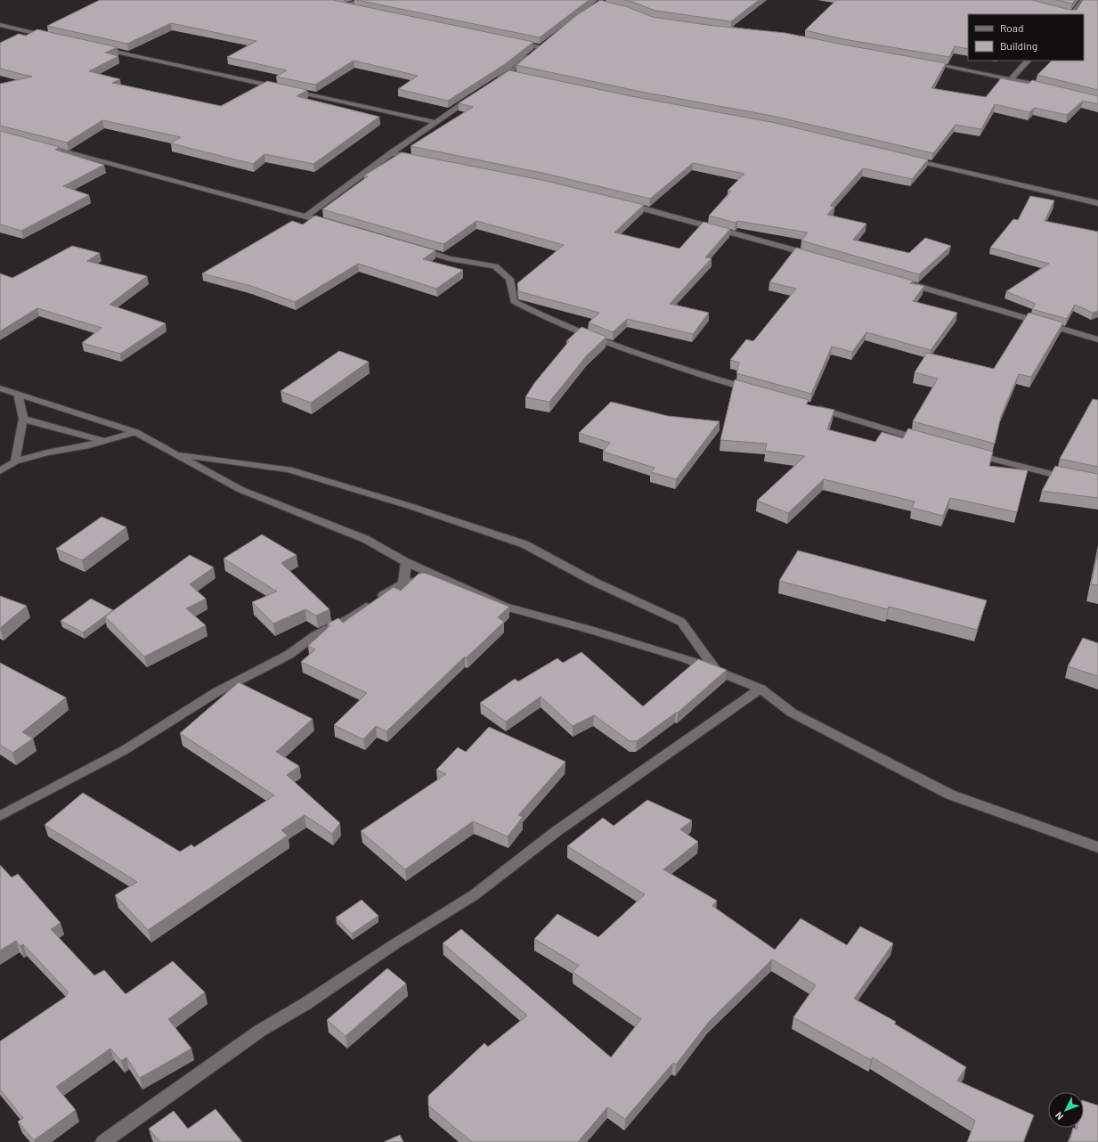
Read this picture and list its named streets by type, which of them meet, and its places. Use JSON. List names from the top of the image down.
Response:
{
  "legend": ["Road", "Building"],
  "north": "bottom left"
}
